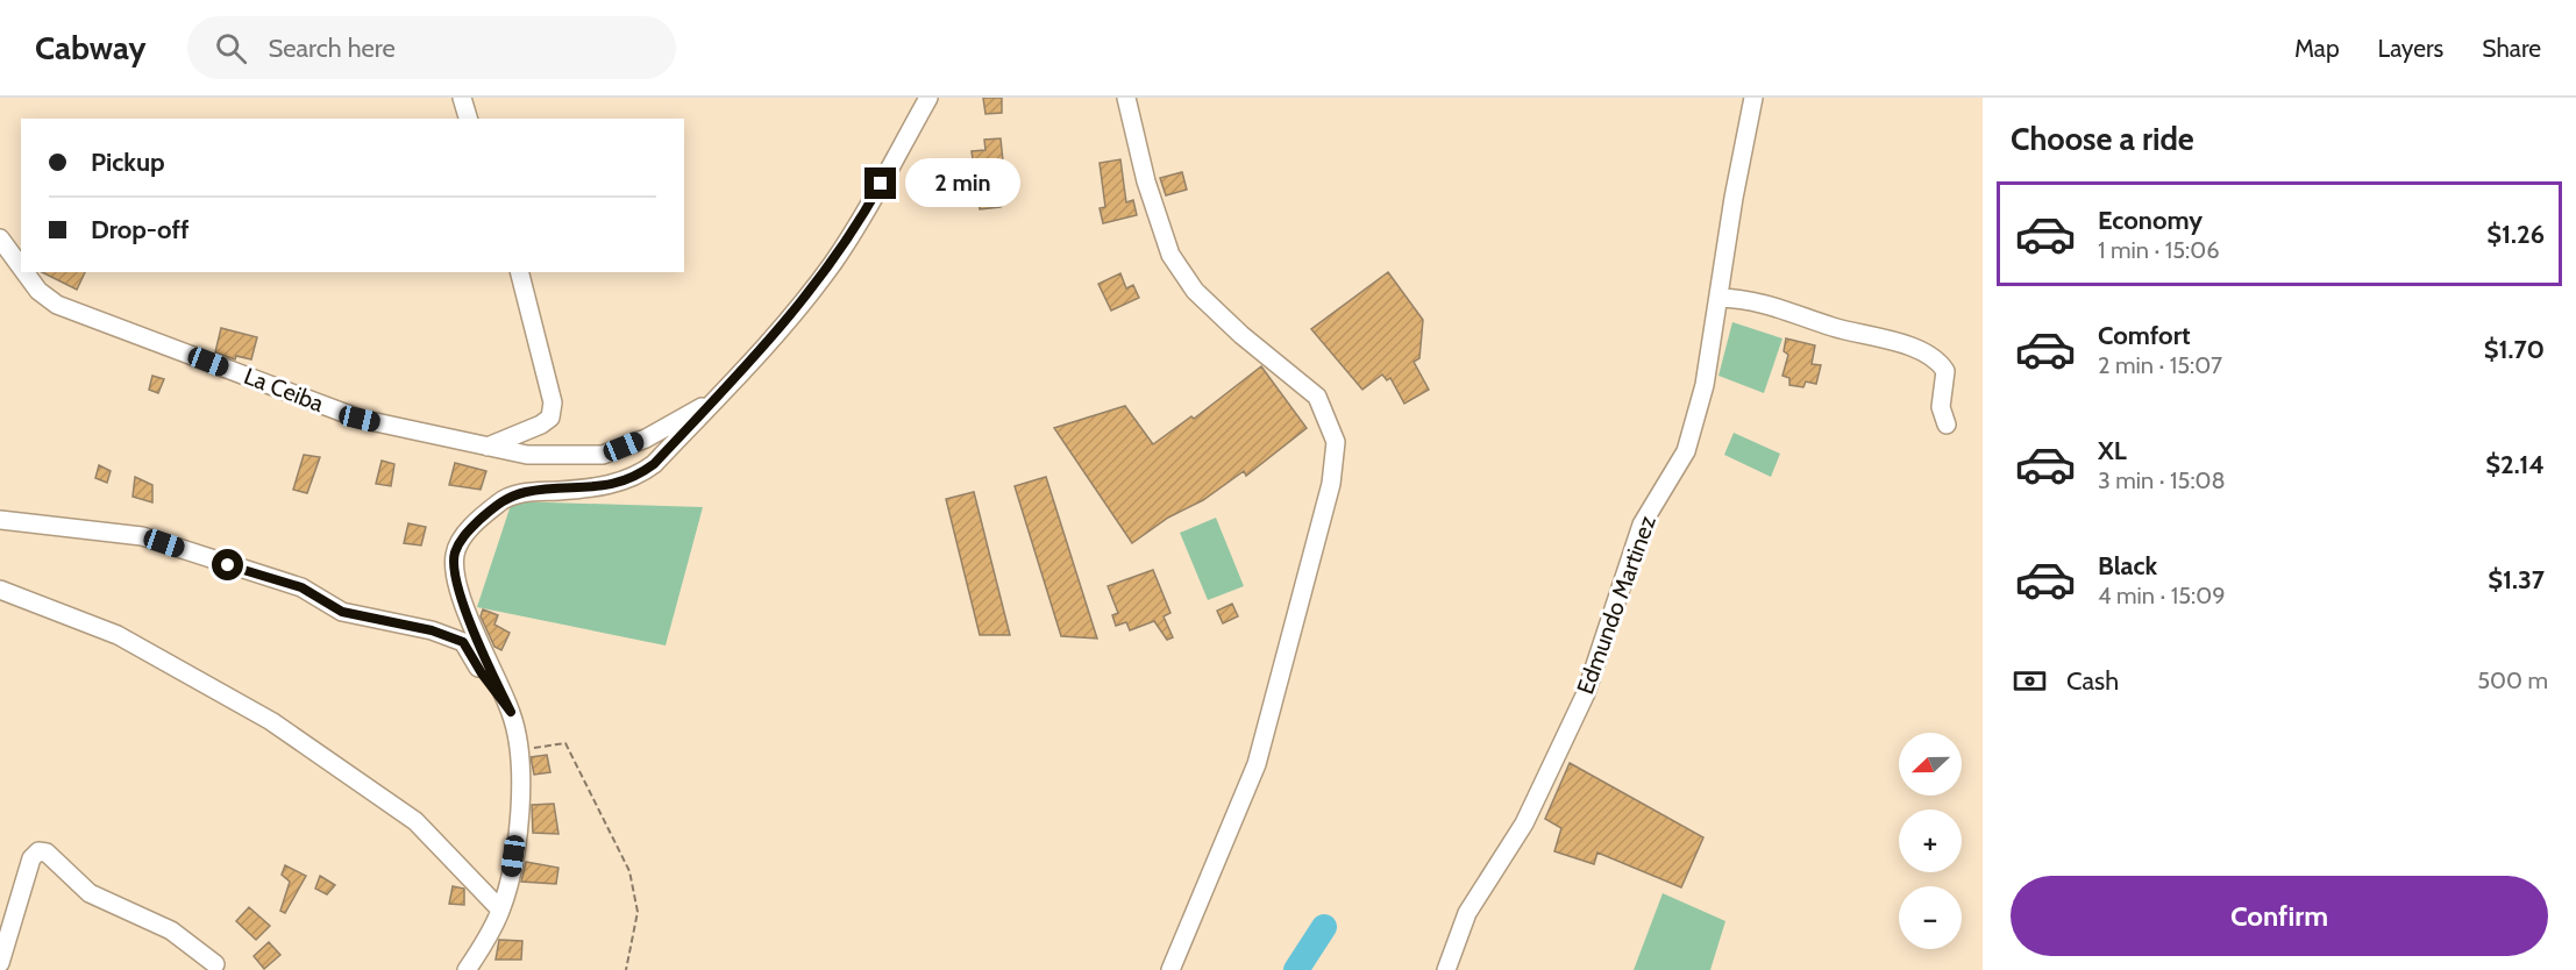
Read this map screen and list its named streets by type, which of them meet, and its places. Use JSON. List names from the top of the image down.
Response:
{
  "streets": {
    "street": ["La Ceiba", "Edmundo Martinez"]
  },
  "north": "left",
  "page": {
    "header": "Cabway",
    "search": "Search here",
    "nav": ["Map", "Layers", "Share"],
    "heading": "Choose a ride",
    "banner": ["Pickup", "Drop-off"],
    "bubble": "2 min",
    "list": [
      {
        "name": "Economy",
        "note": "1 min · 15:06",
        "value": "$1.26"
      },
      {
        "name": "Comfort",
        "note": "2 min · 15:07",
        "value": "$1.70"
      },
      {
        "name": "XL",
        "note": "3 min · 15:08",
        "value": "$2.14"
      },
      {
        "name": "Black",
        "note": "4 min · 15:09",
        "value": "$1.37"
      }
    ],
    "pay": ["Cash", "500 m"],
    "map_buttons": ["+", "−"],
    "buttons": "Confirm"
  }
}
